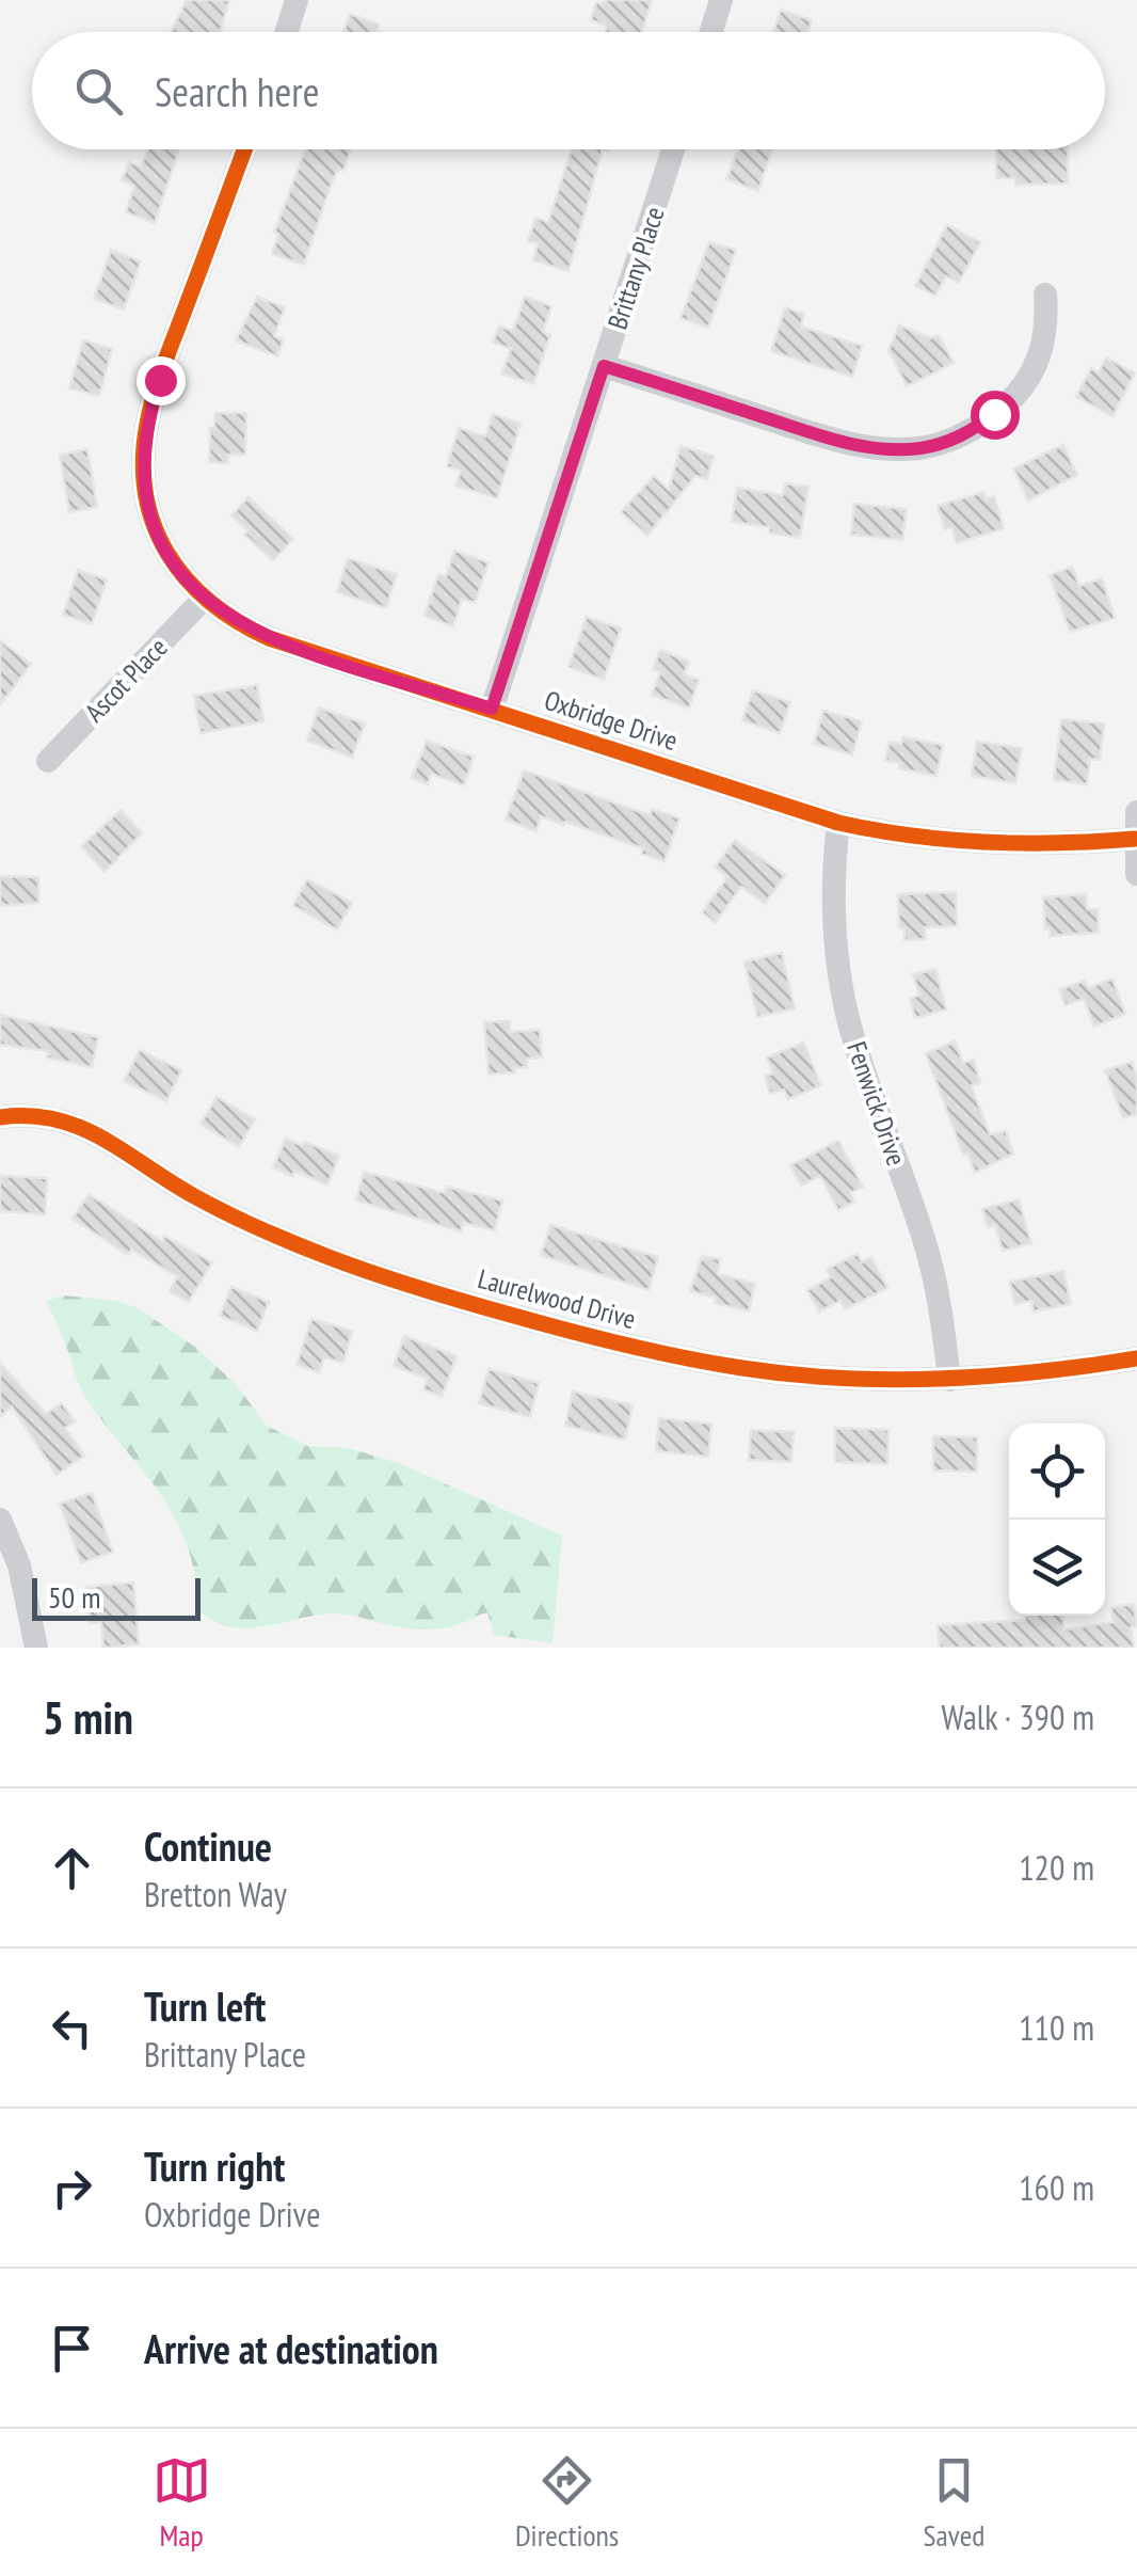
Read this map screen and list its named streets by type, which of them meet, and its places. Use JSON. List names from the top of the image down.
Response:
{
  "streets": {
    "street": [
      "Brittany Place",
      "Ascot Place",
      "Oxbridge Drive",
      "Fenwick Drive",
      "Laurelwood Drive"
    ]
  },
  "crossings": [
    ["Brittany Place", "Oxbridge Drive"],
    ["Ascot Place", "Oxbridge Drive"],
    ["Oxbridge Drive", "Fenwick Drive"],
    ["Fenwick Drive", "Laurelwood Drive"]
  ],
  "scale_bar": "50 m",
  "page": {
    "search": "Search here",
    "scale": "50 m",
    "heading": ["5 min", "Walk · 390 m"],
    "list": [
      ["Continue", "Bretton Way", "120 m"],
      ["Turn left", "Brittany Place", "110 m"],
      ["Turn right", "Oxbridge Drive", "160 m"],
      "Arrive at destination"
    ],
    "nav": ["Map", "Directions", "Saved"]
  }
}
